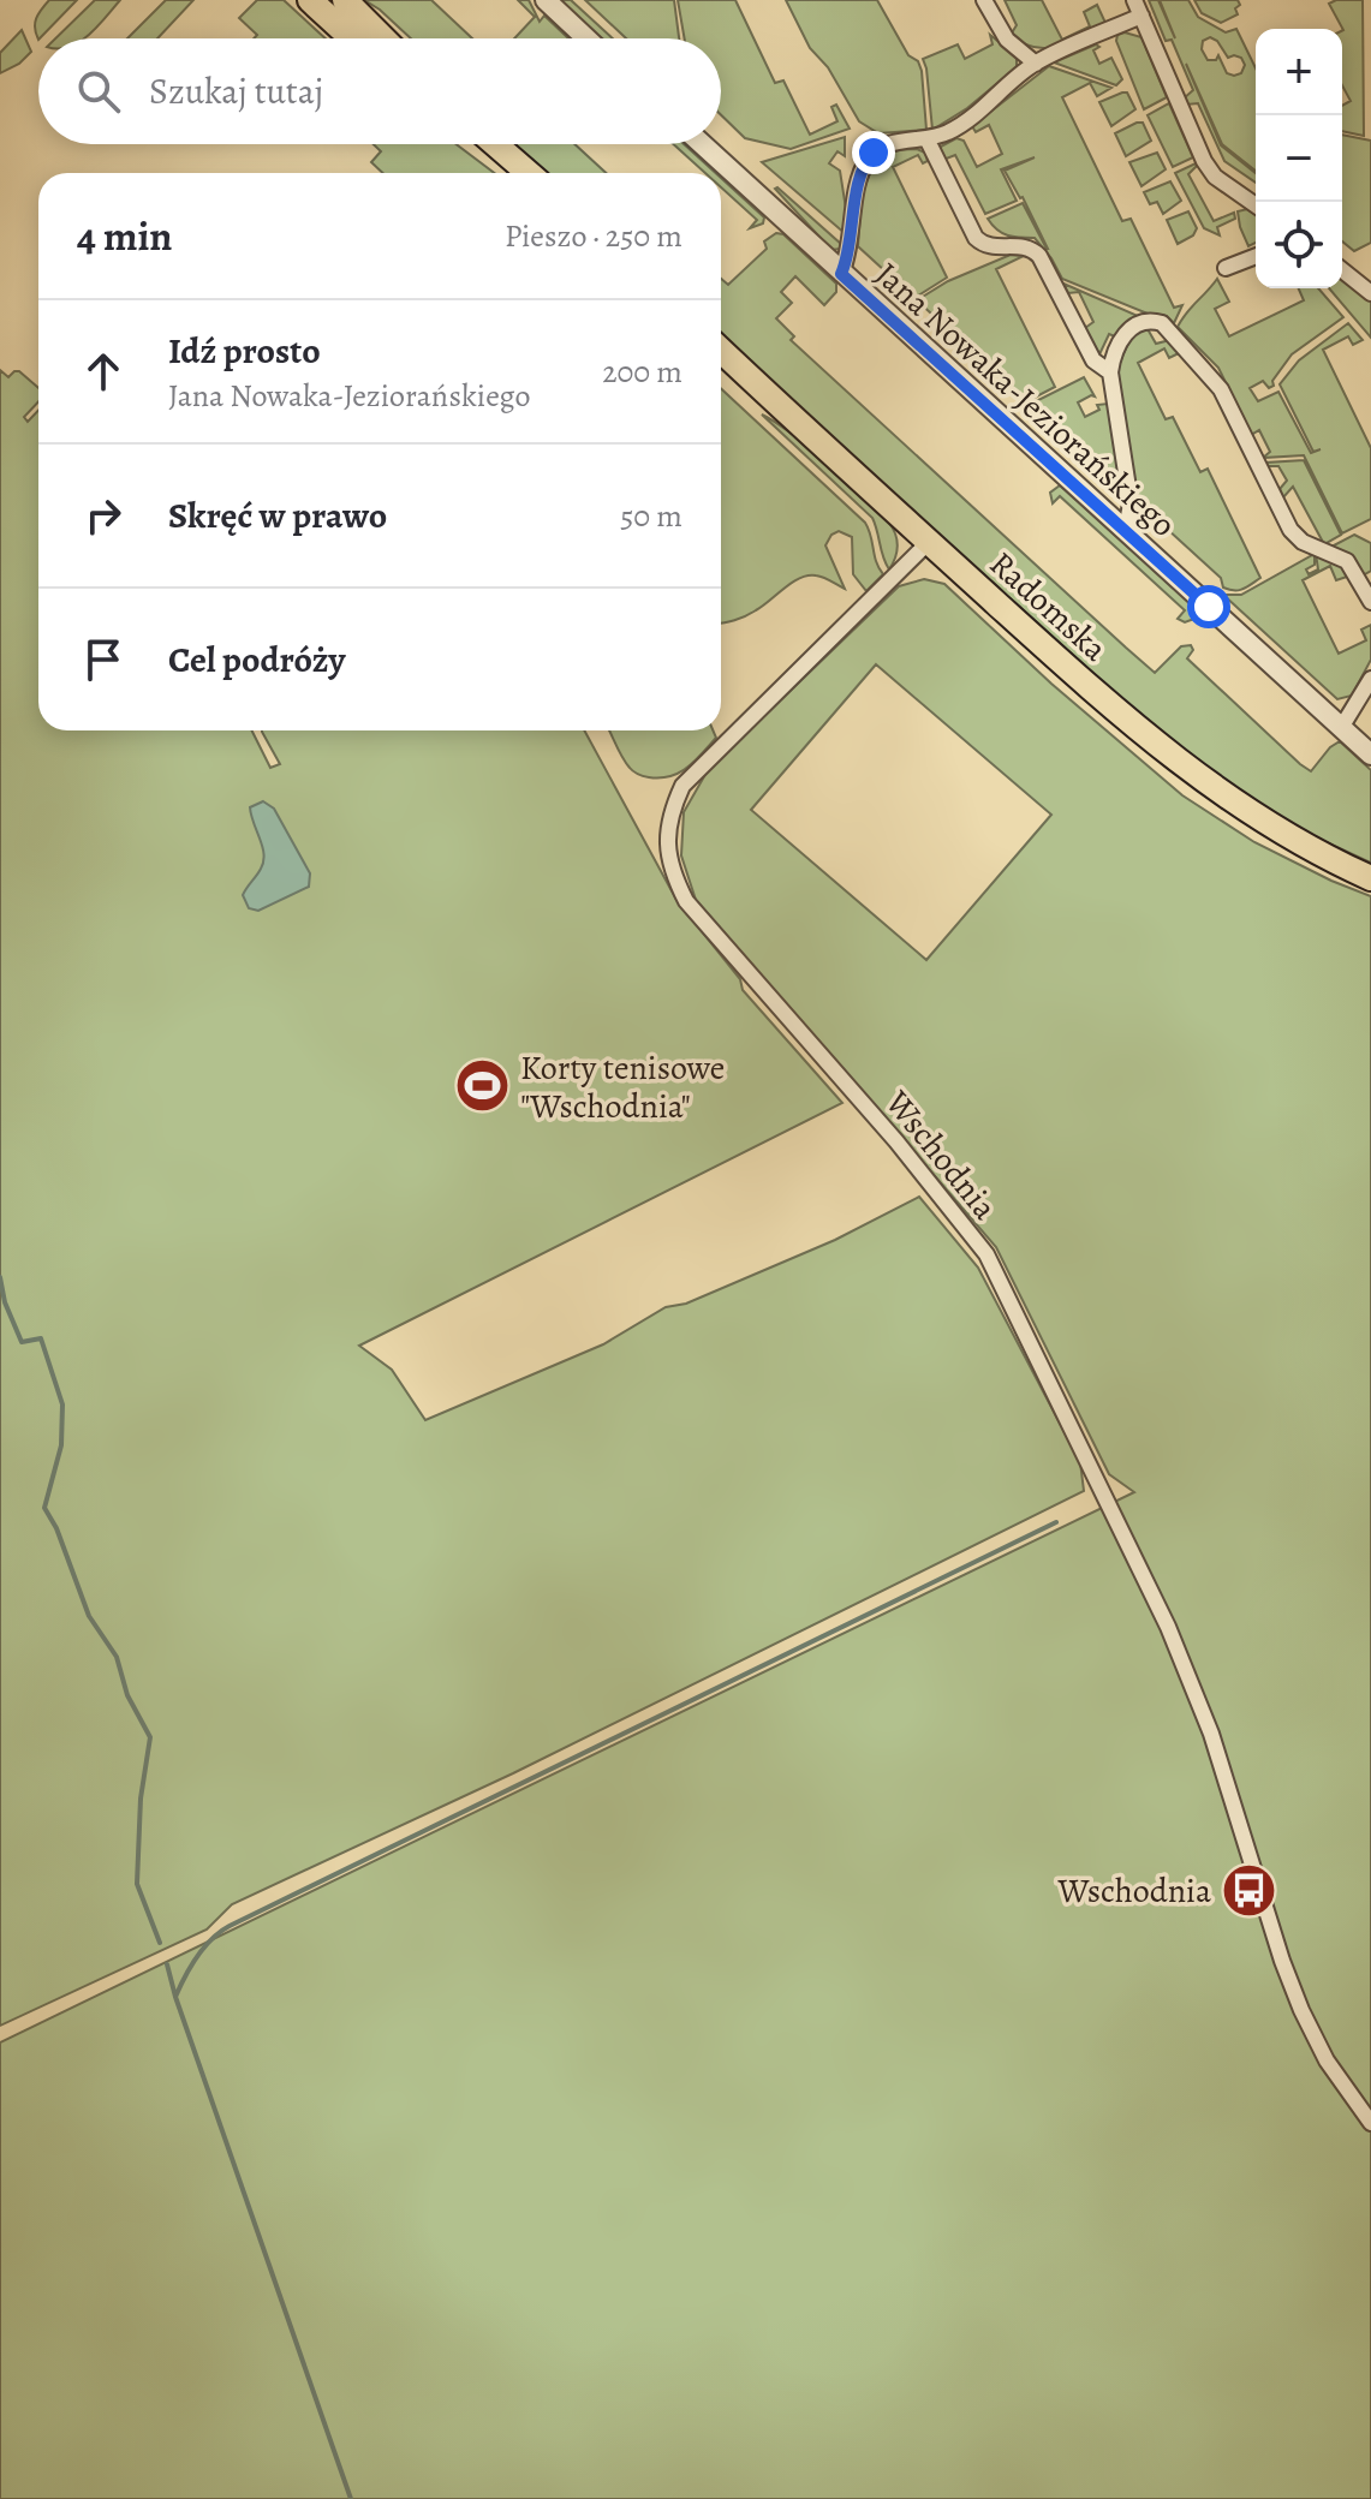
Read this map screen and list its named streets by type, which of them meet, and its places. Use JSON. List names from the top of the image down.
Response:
{
  "streets": {
    "main road": ["Radomska"],
    "street": ["Jana Nowaka-Jeziorańskiego", "Wschodnia"]
  },
  "crossings": [
    ["Radomska", "Wschodnia"]
  ],
  "places": {
    "sports": ["Korty tenisowe \"Wschodnia\""],
    "bus stop": ["Wschodnia"]
  },
  "page": {
    "map_buttons": ["+", "−"],
    "search": "Szukaj tutaj",
    "heading": ["4 min", "Pieszo · 250 m"],
    "list": [
      ["Idź prosto", "Jana Nowaka-Jeziorańskiego", "200 m"],
      ["Skręć w prawo", "50 m"],
      "Cel podróży"
    ]
  }
}
